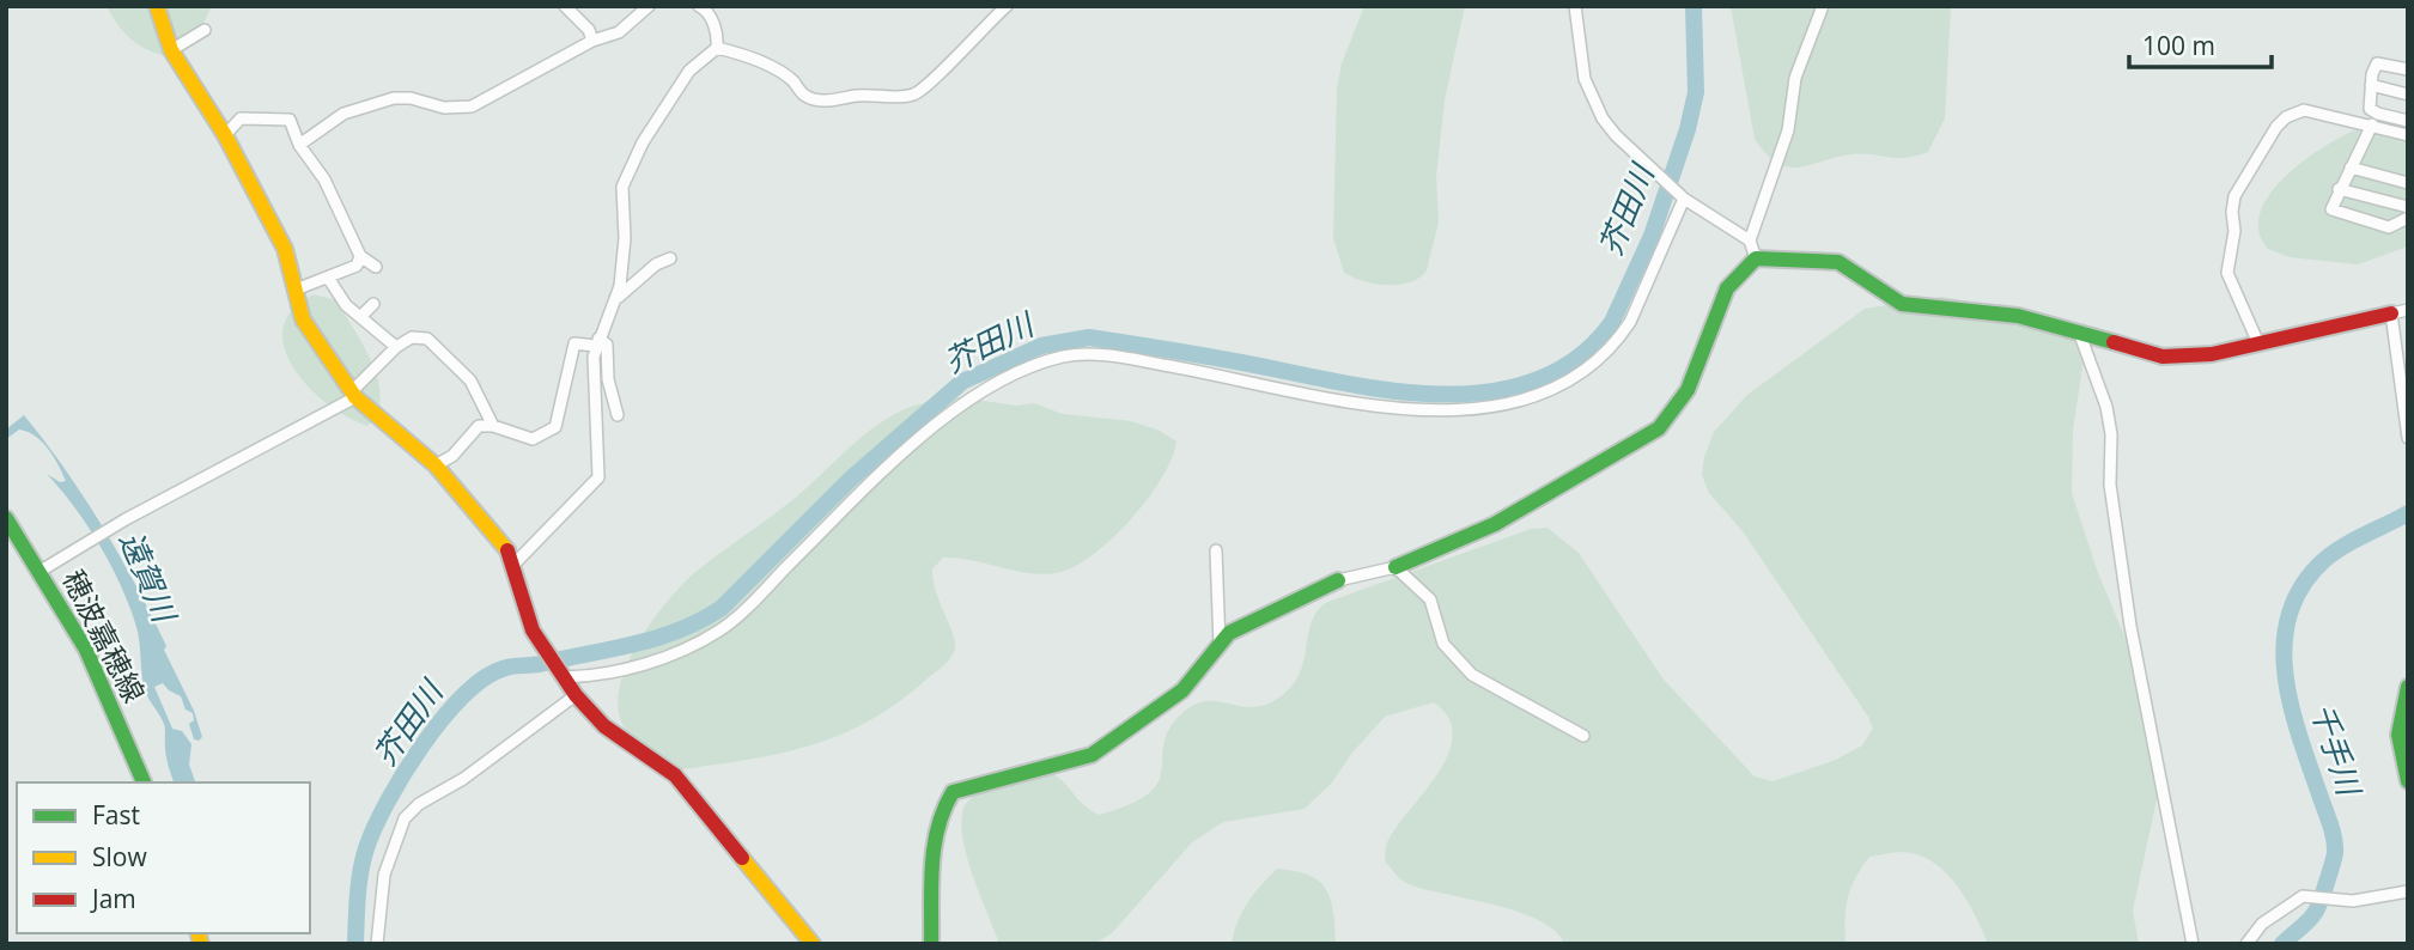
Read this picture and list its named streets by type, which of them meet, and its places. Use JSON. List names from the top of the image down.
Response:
{
  "streets": {
    "street": ["穂波嘉穂線"]
  },
  "water": ["芥田川", "遠賀川", "千手川"],
  "legend": ["Fast", "Slow", "Jam"],
  "scale_bar": "100 m"
}
